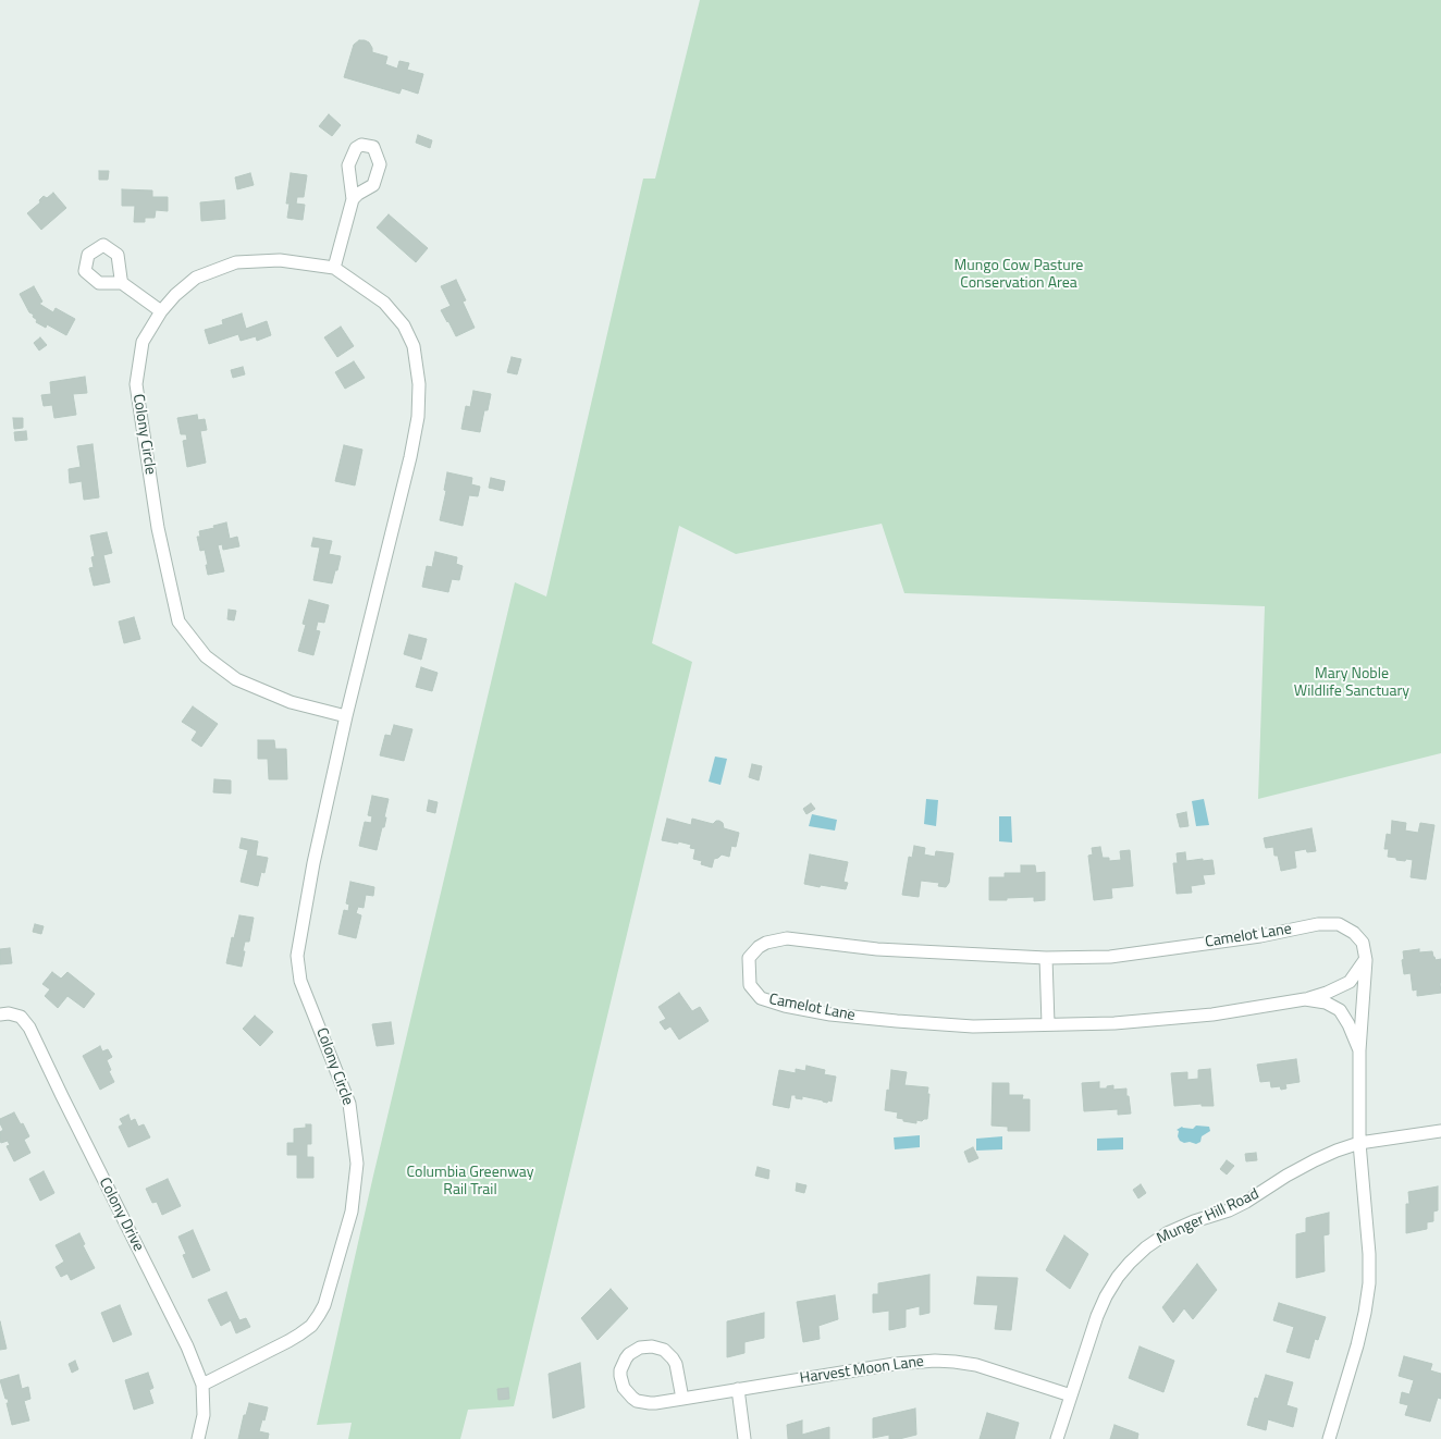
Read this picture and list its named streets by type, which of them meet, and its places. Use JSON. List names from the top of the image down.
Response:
{
  "streets": {
    "street": [
      "Colony Circle",
      "Camelot Lane",
      "Colony Drive",
      "Munger Hill Road",
      "Harvest Moon Lane"
    ]
  },
  "crossings": [
    ["Colony Circle", "Colony Drive"],
    ["Camelot Lane", "Munger Hill Road"],
    ["Munger Hill Road", "Harvest Moon Lane"]
  ],
  "parks": ["Mungo Cow Pasture Conservation Area", "Mary Noble Wildlife Sanctuary", "Columbia Greenway Rail Trail"]
}
